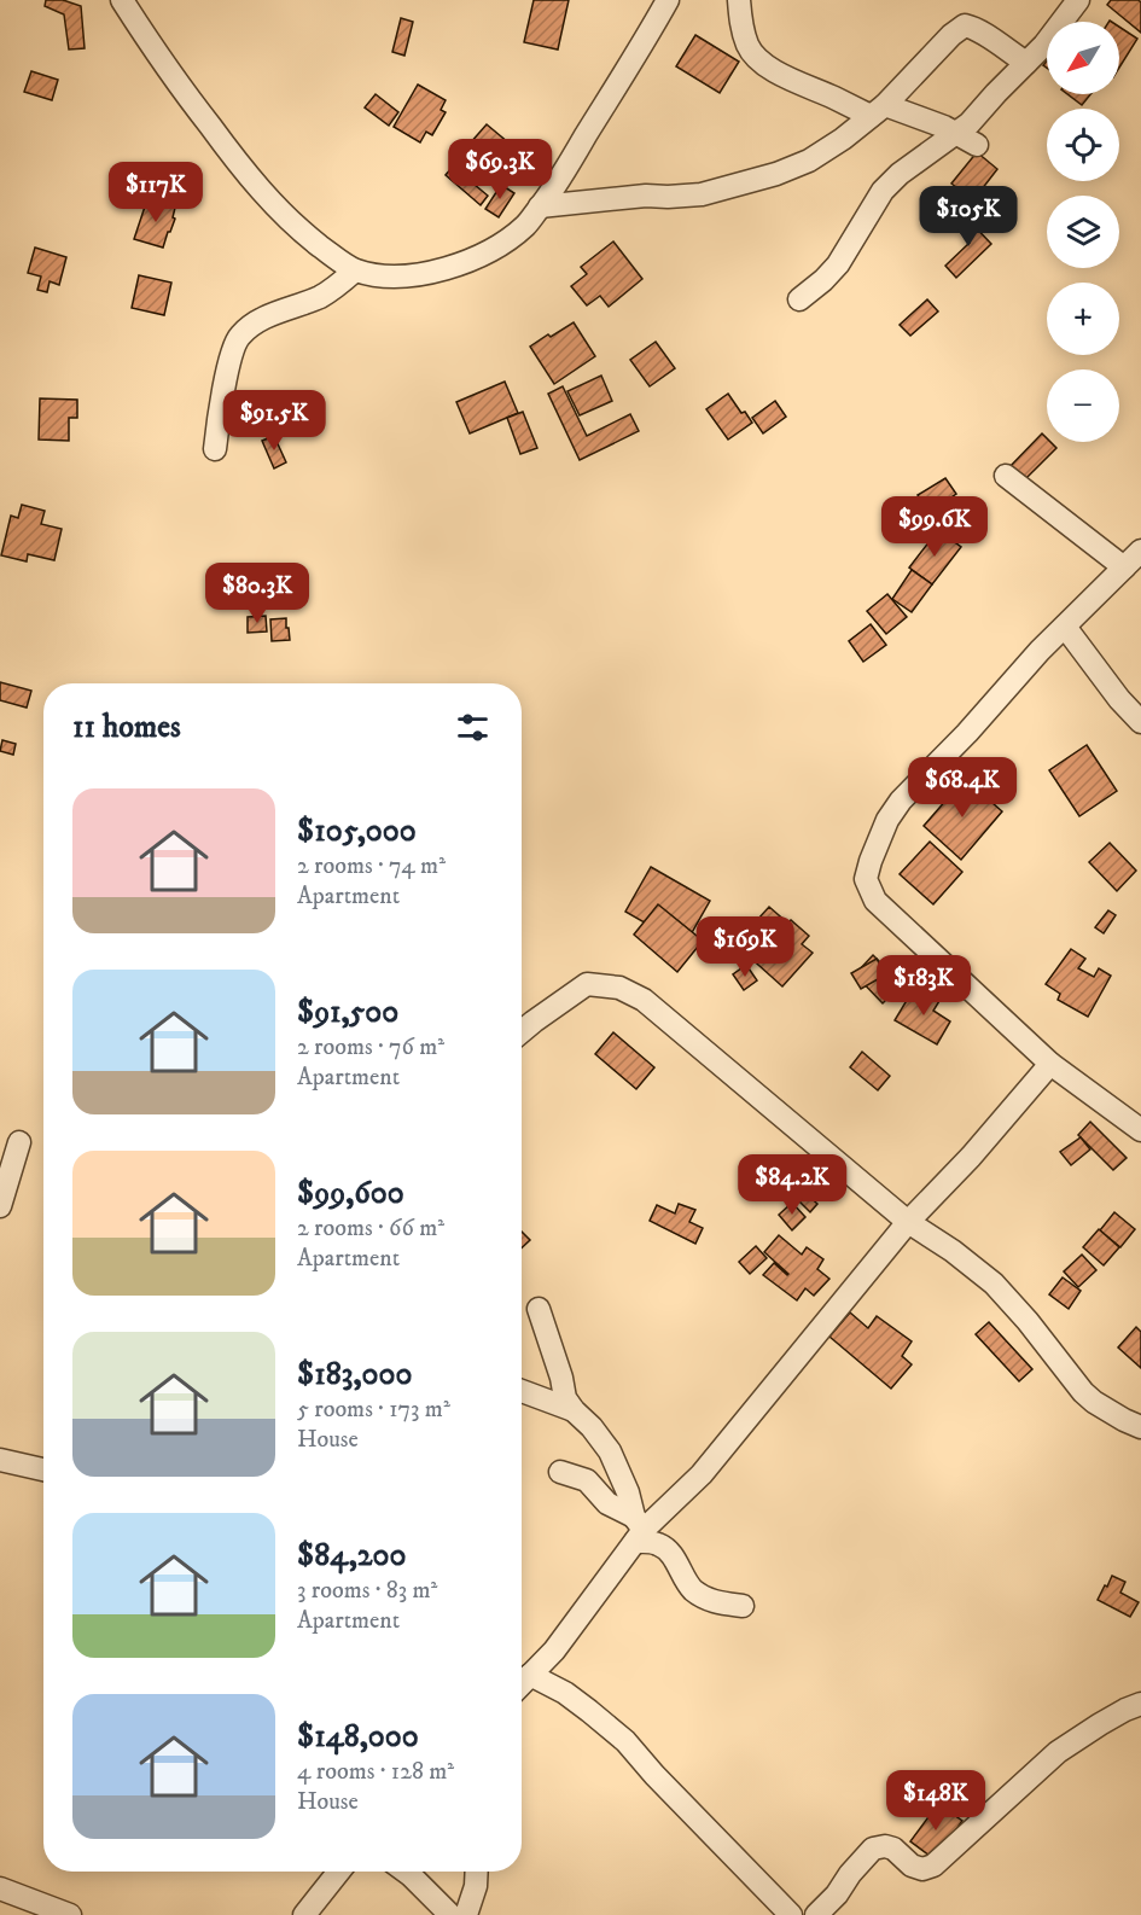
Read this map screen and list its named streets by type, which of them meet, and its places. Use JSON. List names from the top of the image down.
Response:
{
  "north": "bottom left",
  "page": {
    "map_buttons": ["+", "−"],
    "price": [
      "$69.3K",
      "$117K",
      "$105K",
      "$91.5K",
      "$99.6K",
      "$80.3K",
      "$68.4K",
      "$169K",
      "$183K",
      "$84.2K",
      "$148K"
    ],
    "heading": "11 homes",
    "list": [
      {
        "name": "$105,000",
        "note": "2 rooms · 74 m² · Apartment"
      },
      {
        "name": "$91,500",
        "note": "2 rooms · 76 m² · Apartment"
      },
      {
        "name": "$99,600",
        "note": "2 rooms · 66 m² · Apartment"
      },
      {
        "name": "$183,000",
        "note": "5 rooms · 173 m² · House"
      },
      {
        "name": "$84,200",
        "note": "3 rooms · 83 m² · Apartment"
      },
      {
        "name": "$148,000",
        "note": "4 rooms · 128 m² · House"
      }
    ]
  }
}
